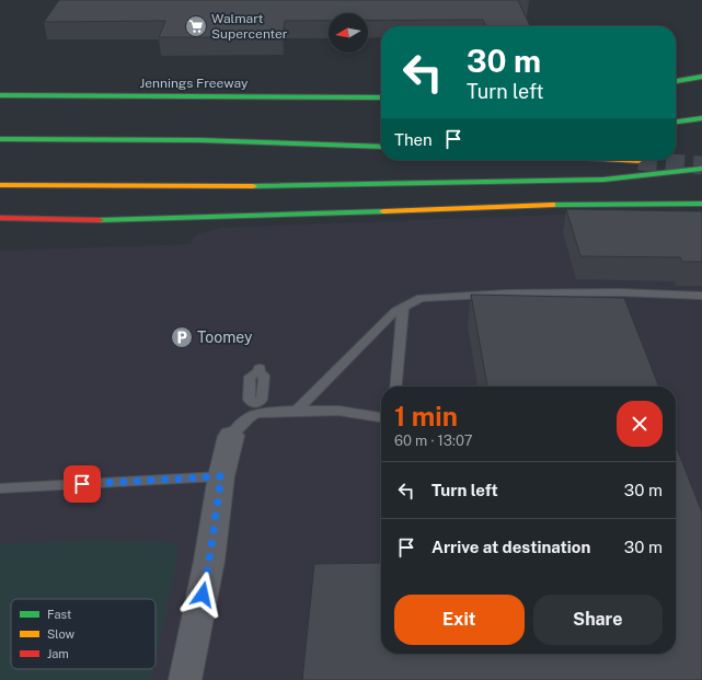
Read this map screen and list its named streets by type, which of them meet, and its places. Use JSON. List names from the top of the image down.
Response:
{
  "streets": {
    "highway": ["Jennings Freeway"]
  },
  "places": {
    "supermarket": ["Walmart Supercenter"],
    "parking": ["Toomey"]
  },
  "legend": ["Fast", "Slow", "Jam"],
  "north": "left",
  "page": {
    "turn": ["30 m", "Turn left"],
    "then": "Then",
    "heading": ["1 min", "60 m · 13:07"],
    "list": [
      {
        "name": "Turn left",
        "value": "30 m"
      },
      {
        "name": "Arrive at destination",
        "value": "30 m"
      }
    ],
    "buttons": ["Exit", "Share"]
  }
}
